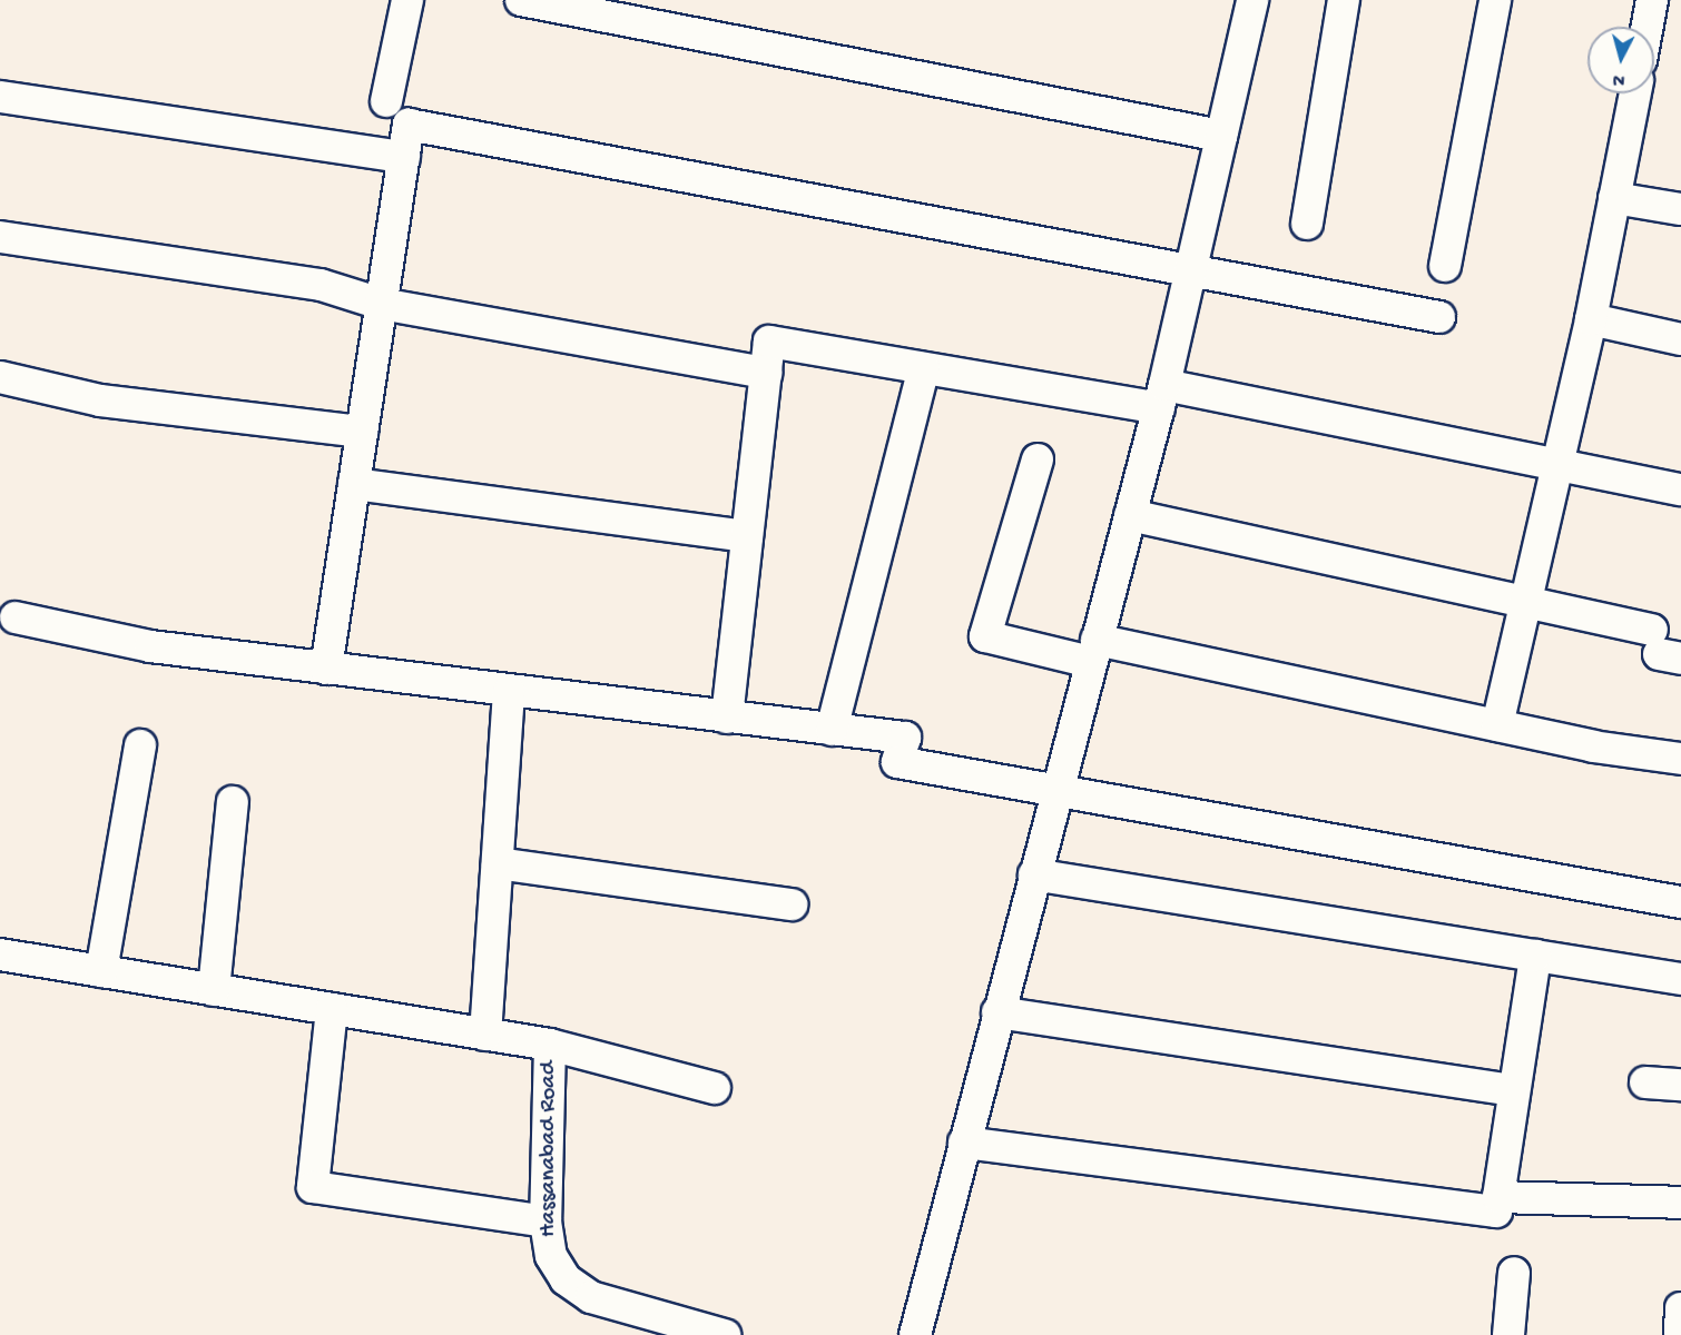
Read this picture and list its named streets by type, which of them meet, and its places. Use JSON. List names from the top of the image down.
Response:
{
  "streets": {
    "street": ["Hassanabad Road"]
  },
  "north": "bottom"
}
